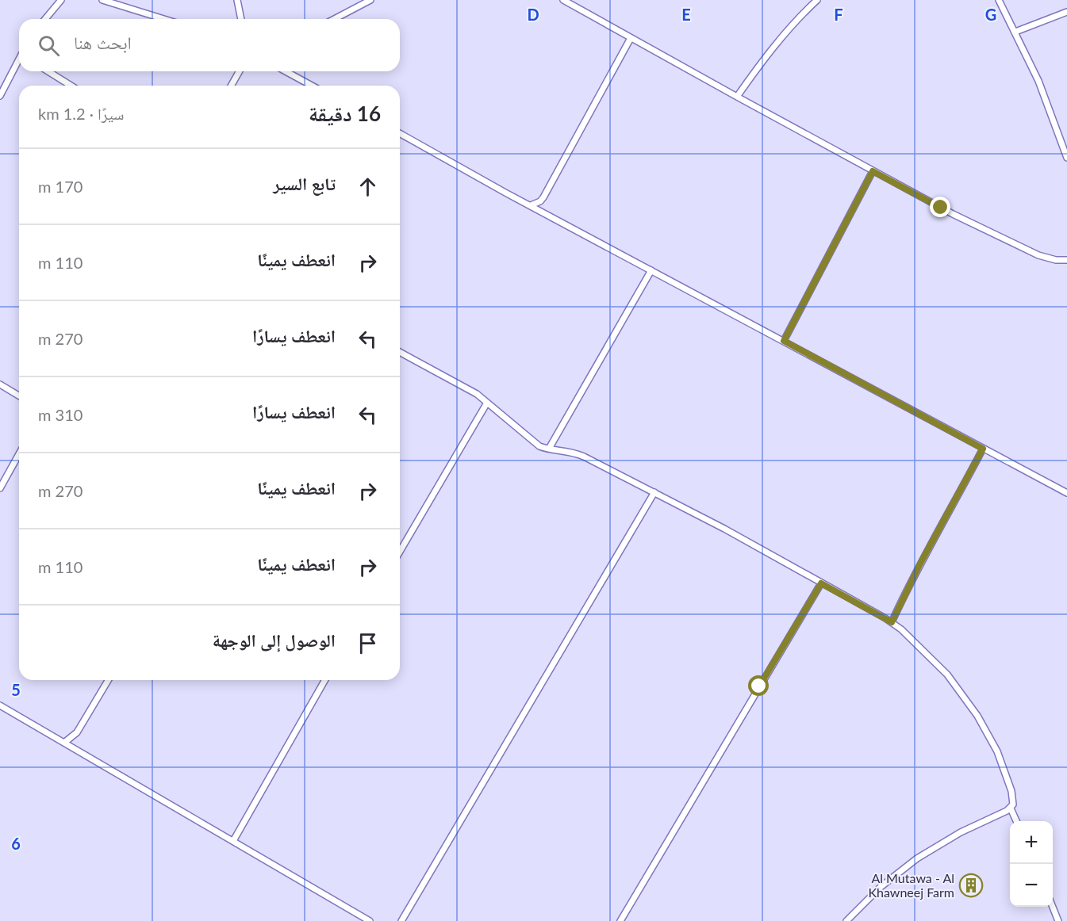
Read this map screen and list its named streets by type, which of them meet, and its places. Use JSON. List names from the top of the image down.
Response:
{
  "places": {
    "building": ["Al Mutawa - Al Khawneej Farm"]
  },
  "page": {
    "search": "ابحث هنا",
    "heading": ["16 دقيقة", "سيرًا · 1.2 km"],
    "list": [
      ["تابع السير", "170 m"],
      ["انعطف يمينًا", "110 m"],
      ["انعطف يسارًا", "270 m"],
      ["انعطف يسارًا", "310 m"],
      ["انعطف يمينًا", "270 m"],
      ["انعطف يمينًا", "110 m"],
      "الوصول إلى الوجهة"
    ],
    "map_buttons": ["+", "−"]
  },
  "grid": {
    "columns": [
      "D",
      "E",
      "F",
      "G"
    ],
    "rows": ["5", "6"]
  }
}
